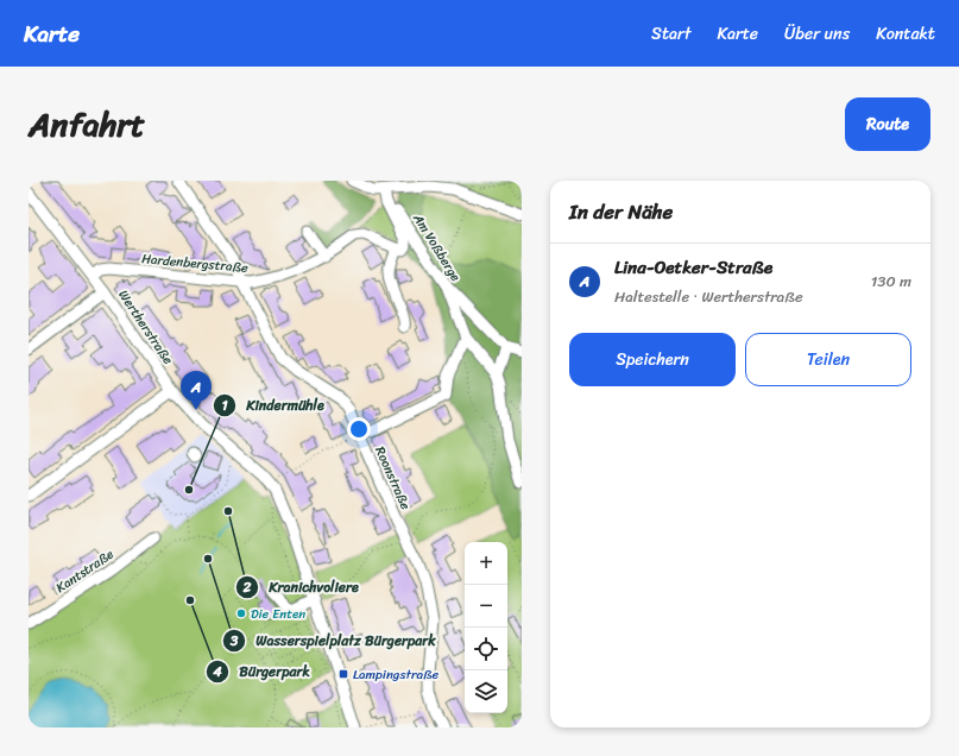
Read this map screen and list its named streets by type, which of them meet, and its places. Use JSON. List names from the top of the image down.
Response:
{
  "streets": {
    "street": [
      "Am Voßberge",
      "Hardenbergstraße",
      "Wertherstraße",
      "Roonstraße",
      "Kantstraße"
    ]
  },
  "crossings": [
    ["Hardenbergstraße", "Wertherstraße"],
    ["Hardenbergstraße", "Roonstraße"]
  ],
  "places": {
    "other": [
      "Kindermühle",
      "Kranichvoliere",
      "Wasserspielplatz Bürgerpark",
      "Bürgerpark",
      "Die Enten"
    ],
    "transit": ["Lampingstraße"]
  },
  "page": {
    "header": "Karte",
    "nav": [
      "Start",
      "Karte",
      "Über uns",
      "Kontakt"
    ],
    "title": "Anfahrt",
    "buttons": [
      "Route",
      ["Speichern", "Teilen"]
    ],
    "heading": "In der Nähe",
    "list": [
      {
        "mark": "A",
        "name": "Lina-Oetker-Straße",
        "note": "Haltestelle · Wertherstraße",
        "value": "130 m"
      }
    ],
    "pins": "A",
    "map_buttons": ["+", "−"]
  }
}
